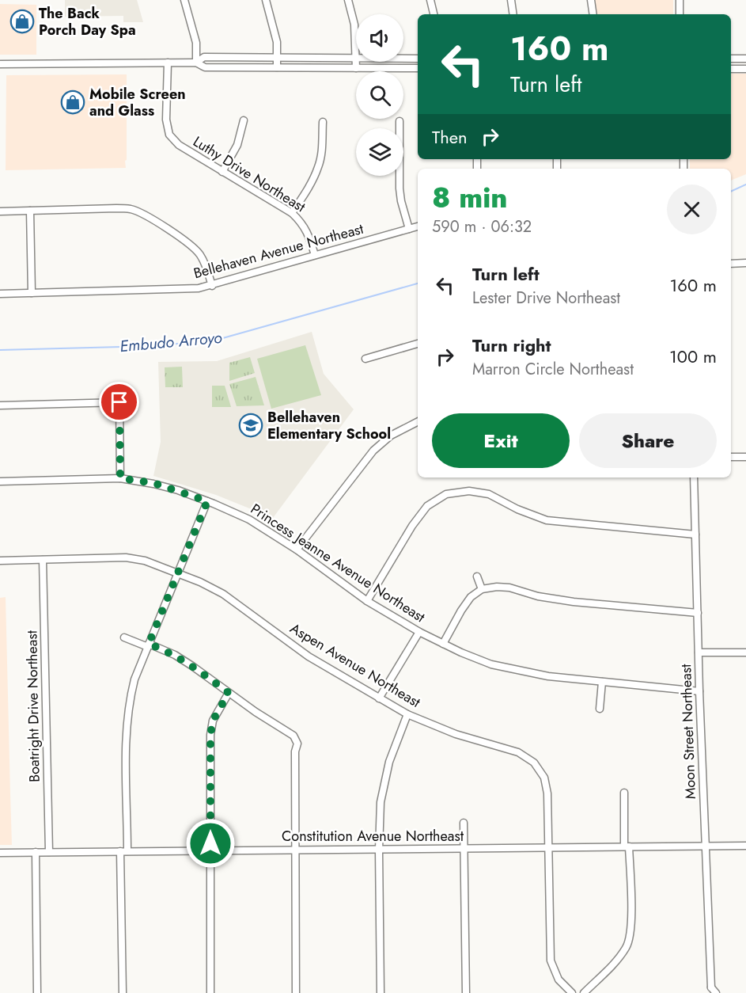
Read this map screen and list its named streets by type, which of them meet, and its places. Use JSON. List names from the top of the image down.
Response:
{
  "streets": {
    "street": [
      "Luthy Drive Northeast",
      "Bellehaven Avenue Northeast",
      "Princess Jeanne Avenue Northeast",
      "Aspen Avenue Northeast",
      "Boatright Drive Northeast",
      "Moon Street Northeast",
      "Constitution Avenue Northeast"
    ]
  },
  "crossings": [
    ["Luthy Drive Northeast", "Bellehaven Avenue Northeast"],
    ["Princess Jeanne Avenue Northeast", "Moon Street Northeast"],
    ["Aspen Avenue Northeast", "Boatright Drive Northeast"],
    ["Aspen Avenue Northeast", "Constitution Avenue Northeast"],
    ["Boatright Drive Northeast", "Constitution Avenue Northeast"],
    ["Moon Street Northeast", "Constitution Avenue Northeast"]
  ],
  "water": ["Embudo Arroyo"],
  "places": {
    "shop": ["The Back Porch Day Spa", "Mobile Screen and Glass"],
    "school or university": ["Bellehaven Elementary School"]
  },
  "page": {
    "turn": ["160 m", "Turn left"],
    "then": "Then",
    "heading": ["8 min", "590 m · 06:32"],
    "list": [
      {
        "name": "Turn left",
        "note": "Lester Drive Northeast",
        "value": "160 m"
      },
      {
        "name": "Turn right",
        "note": "Marron Circle Northeast",
        "value": "100 m"
      }
    ],
    "buttons": ["Exit", "Share"]
  }
}
